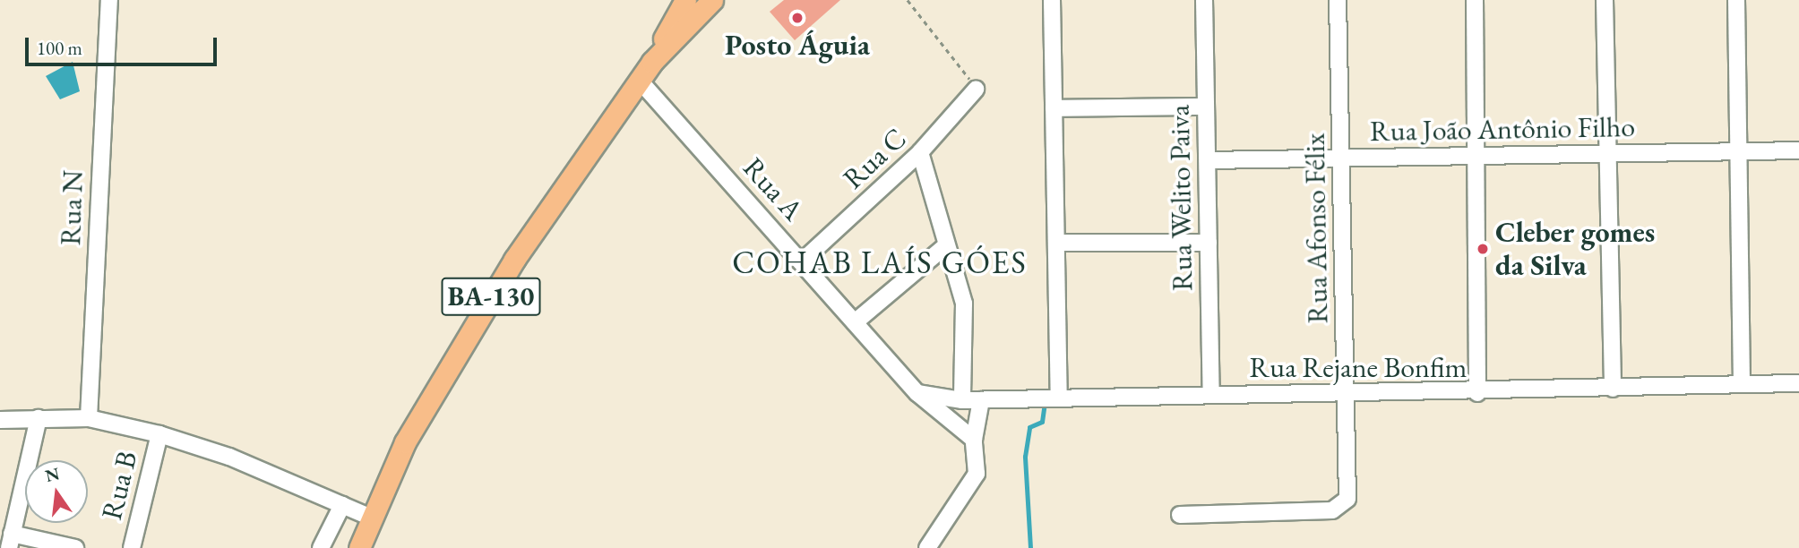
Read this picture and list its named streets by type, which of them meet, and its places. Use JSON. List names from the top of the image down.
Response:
{
  "streets": {
    "main road": ["BA-130"],
    "street": [
      "Rua João Antônio Filho",
      "Rua C",
      "Rua A",
      "Rua Welito Paiva",
      "Rua N",
      "Rua Afonso Félix",
      "Rua Rejane Bonfim",
      "Rua B"
    ]
  },
  "crossings": [
    ["Rua João Antônio Filho", "Rua Welito Paiva"],
    ["Rua João Antônio Filho", "Rua Afonso Félix"],
    ["Rua C", "Rua A"],
    ["Rua A", "BA-130"],
    ["Rua A", "Rua Rejane Bonfim"],
    ["Rua Welito Paiva", "Rua Rejane Bonfim"],
    ["Rua Afonso Félix", "Rua Rejane Bonfim"]
  ],
  "districts": ["COHAB LAÍS GÓES"],
  "places": ["Posto Águia", "Cleber gomes da Silva"],
  "scale_bar": "100 m",
  "north": "top"
}
